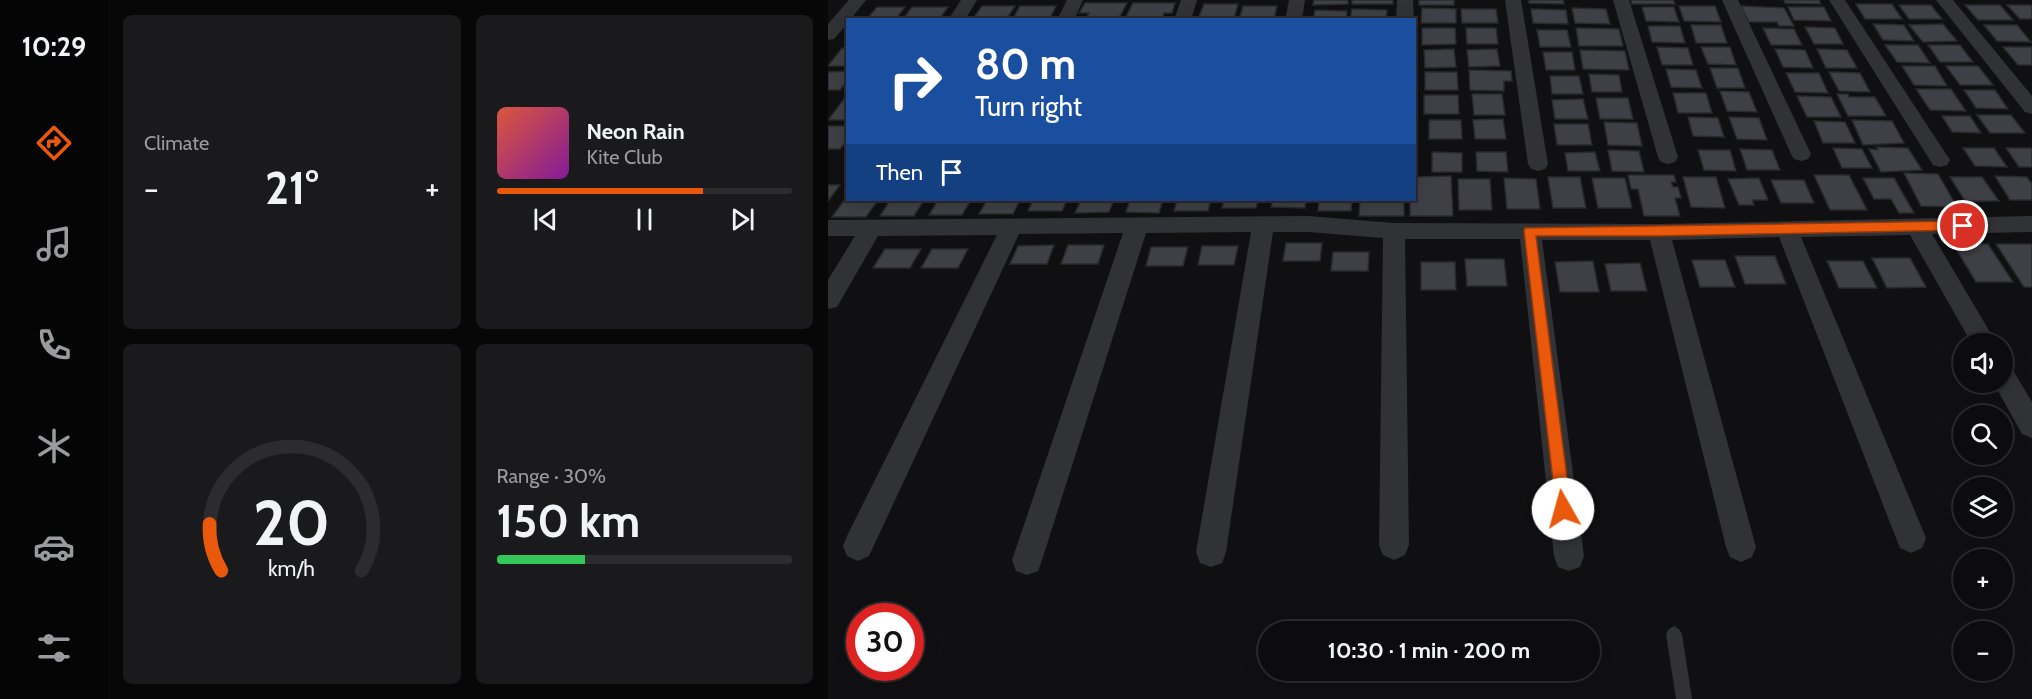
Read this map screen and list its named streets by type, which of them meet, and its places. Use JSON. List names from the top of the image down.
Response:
{
  "page": {
    "tabs": "10:29",
    "tile": [
      "Climate",
      ["Range · 30%", "150 km"]
    ],
    "turn": ["80 m", "Turn right"],
    "song": ["Neon Rain", "Kite Club"],
    "then": "Then",
    "heat": ["−", "21°", "+"],
    "map_buttons": ["+", "−"],
    "limit": "30",
    "trip": "10:30 · 1 min · 200 m",
    "gauge": ["20", "km/h"]
  }
}
